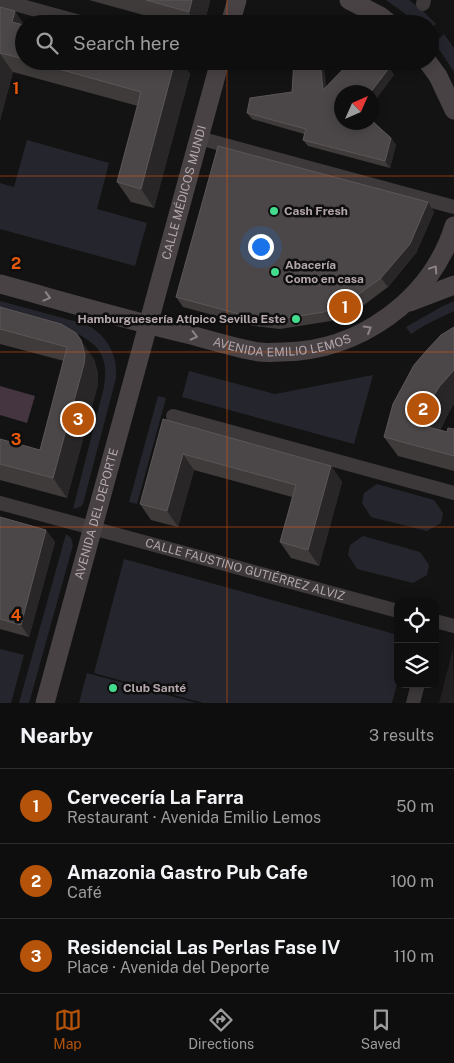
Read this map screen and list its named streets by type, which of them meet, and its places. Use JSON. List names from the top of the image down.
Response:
{
  "streets": {
    "street": [
      "CALLE MÉDICOS MUNDI",
      "AVENIDA EMILIO LEMOS",
      "AVENIDA DEL DEPORTE",
      "CALLE FAUSTINO GUTIÉRREZ ALVIZ"
    ]
  },
  "crossings": [
    ["CALLE MÉDICOS MUNDI", "AVENIDA EMILIO LEMOS"],
    ["CALLE MÉDICOS MUNDI", "AVENIDA DEL DEPORTE"],
    ["AVENIDA EMILIO LEMOS", "AVENIDA DEL DEPORTE"],
    ["AVENIDA DEL DEPORTE", "CALLE FAUSTINO GUTIÉRREZ ALVIZ"]
  ],
  "places": [
    "Cash Fresh",
    "Abacería Como en casa",
    "Hamburguesería Atípico Sevilla Este",
    "Club Santé"
  ],
  "north": "top right",
  "page": {
    "search": "Search here",
    "pins": ["1", "2", "3"],
    "heading": ["Nearby", "3 results"],
    "list": [
      {
        "mark": "1",
        "name": "Cervecería La Farra",
        "note": "Restaurant · Avenida Emilio Lemos",
        "value": "50 m"
      },
      {
        "mark": "2",
        "name": "Amazonia Gastro Pub Cafe",
        "note": "Café",
        "value": "100 m"
      },
      {
        "mark": "3",
        "name": "Residencial Las Perlas Fase IV",
        "note": "Place · Avenida del Deporte",
        "value": "110 m"
      }
    ],
    "nav": ["Map", "Directions", "Saved"]
  },
  "grid": {
    "rows": [
      "1",
      "2",
      "3",
      "4"
    ]
  }
}
